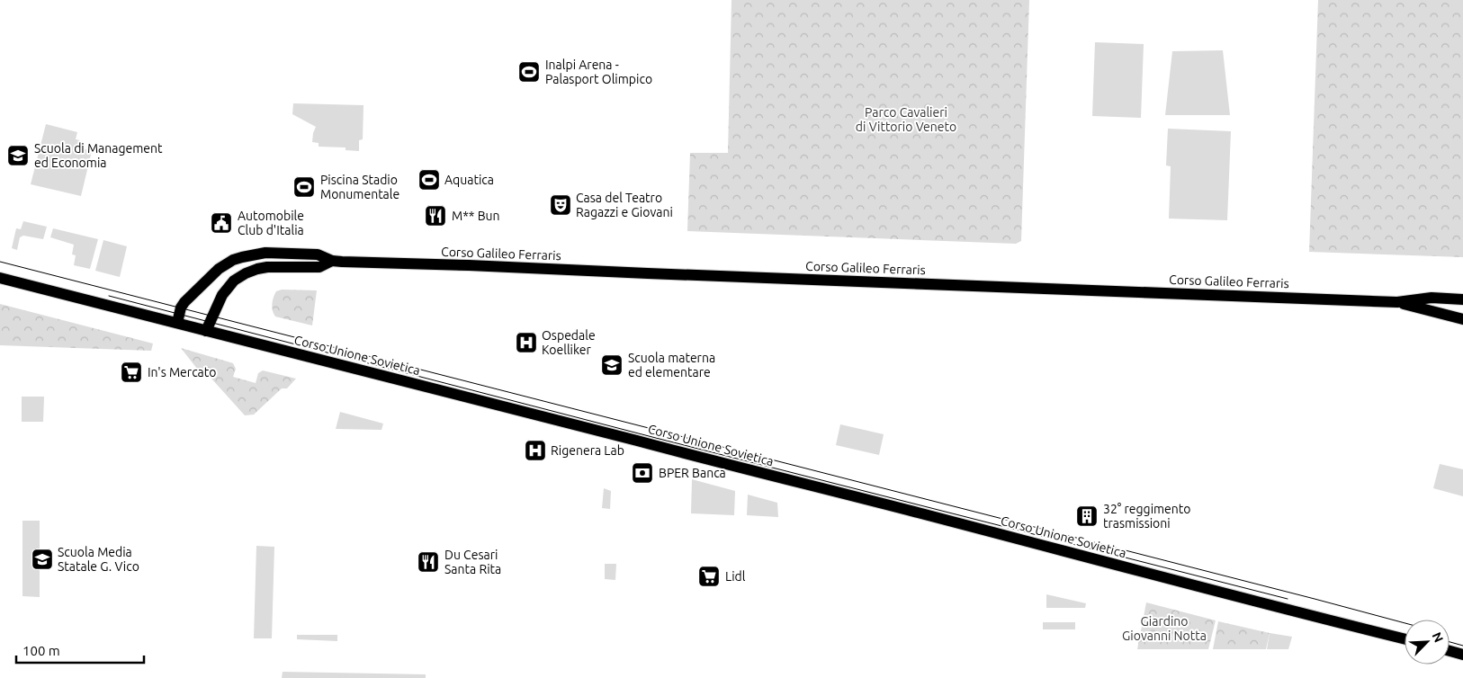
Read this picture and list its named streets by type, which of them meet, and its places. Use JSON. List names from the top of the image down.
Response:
{
  "streets": {
    "main road": ["Corso Galileo Ferraris", "Corso Unione Sovietica"]
  },
  "parks": ["Parco Cavalieri di Vittorio Veneto", "Giardino Giovanni Notta"],
  "places": {
    "sports": ["Inalpi Arena - Palasport Olimpico", "Aquatica", "Piscina Stadio Monumentale"],
    "school or university": ["Scuola di Management ed Economia", "Scuola materna ed elementare", "Scuola Media Statale G. Vico"],
    "theatre": ["Casa del Teatro Ragazzi e Giovani"],
    "restaurant": ["M** Bun", "Du Cesari Santa Rita"],
    "public building": ["Automobile Club d'Italia"],
    "hospital": ["Ospedale Koelliker", "Rigenera Lab"],
    "supermarket": ["In's Mercato", "Lidl"],
    "bank": ["BPER Banca"],
    "building": ["32° reggimento trasmissioni"]
  },
  "scale_bar": "100 m",
  "north": "top right"
}
